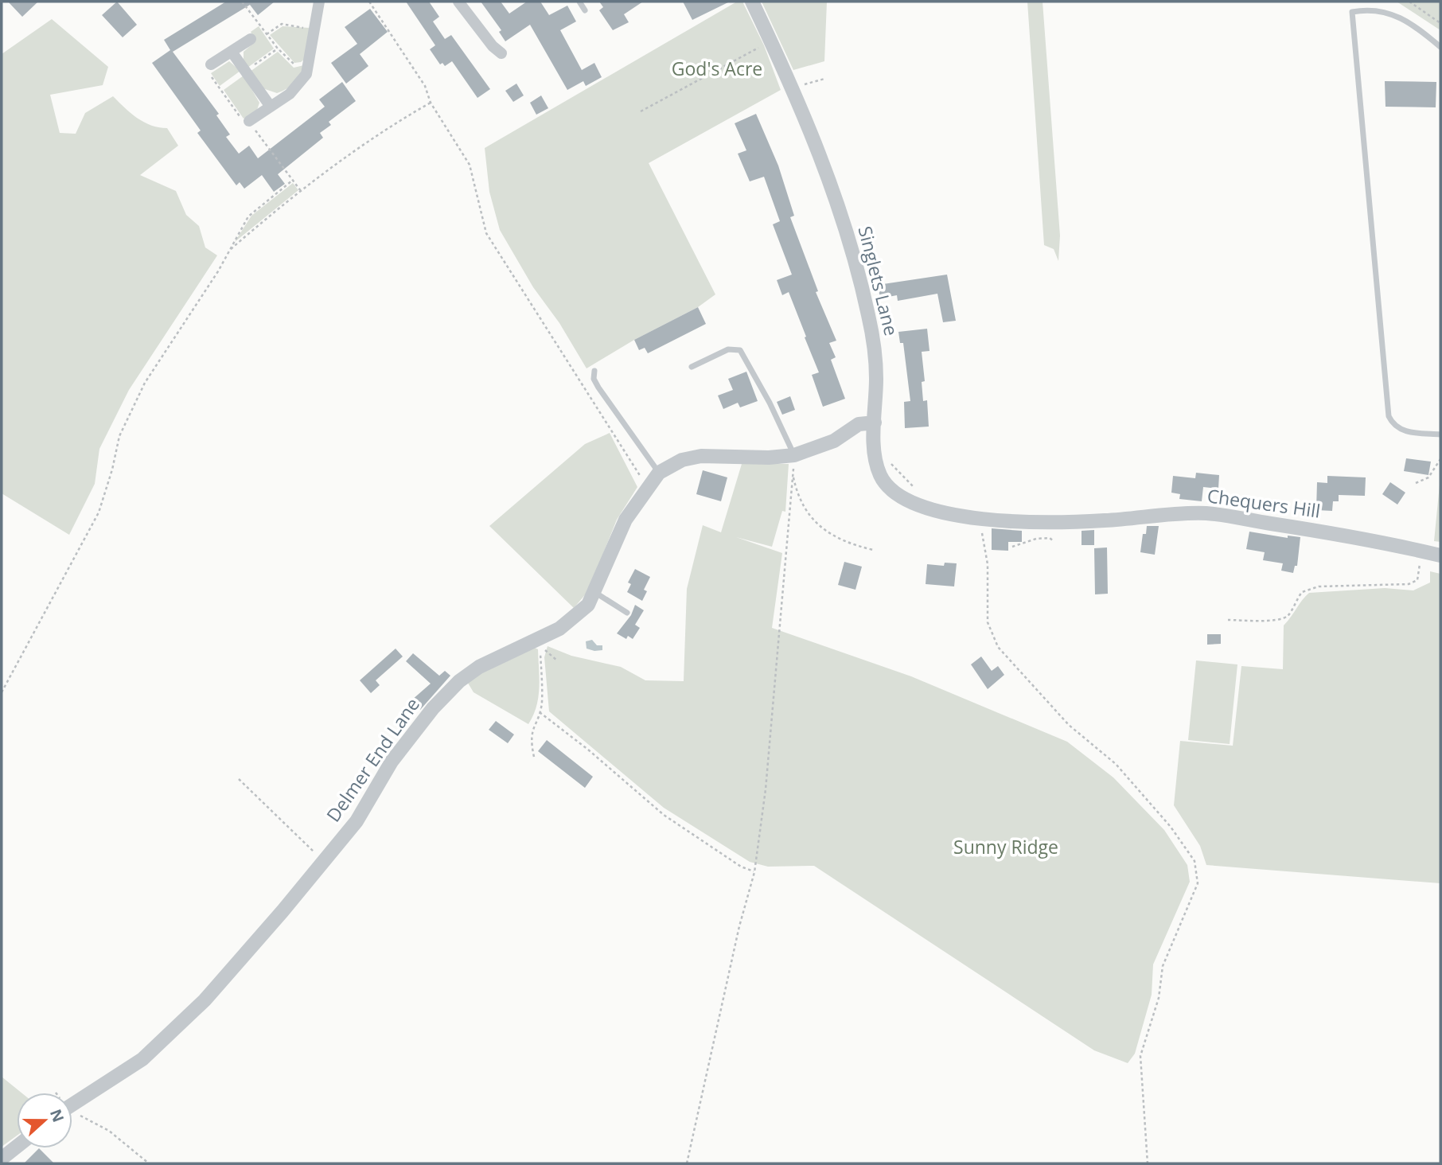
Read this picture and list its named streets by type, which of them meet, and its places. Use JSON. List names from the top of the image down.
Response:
{
  "streets": {
    "street": ["Singlets Lane", "Chequers Hill", "Delmer End Lane"]
  },
  "crossings": [
    ["Singlets Lane", "Chequers Hill"],
    ["Singlets Lane", "Delmer End Lane"]
  ],
  "parks": ["God's Acre", "Sunny Ridge"],
  "north": "right"
}
